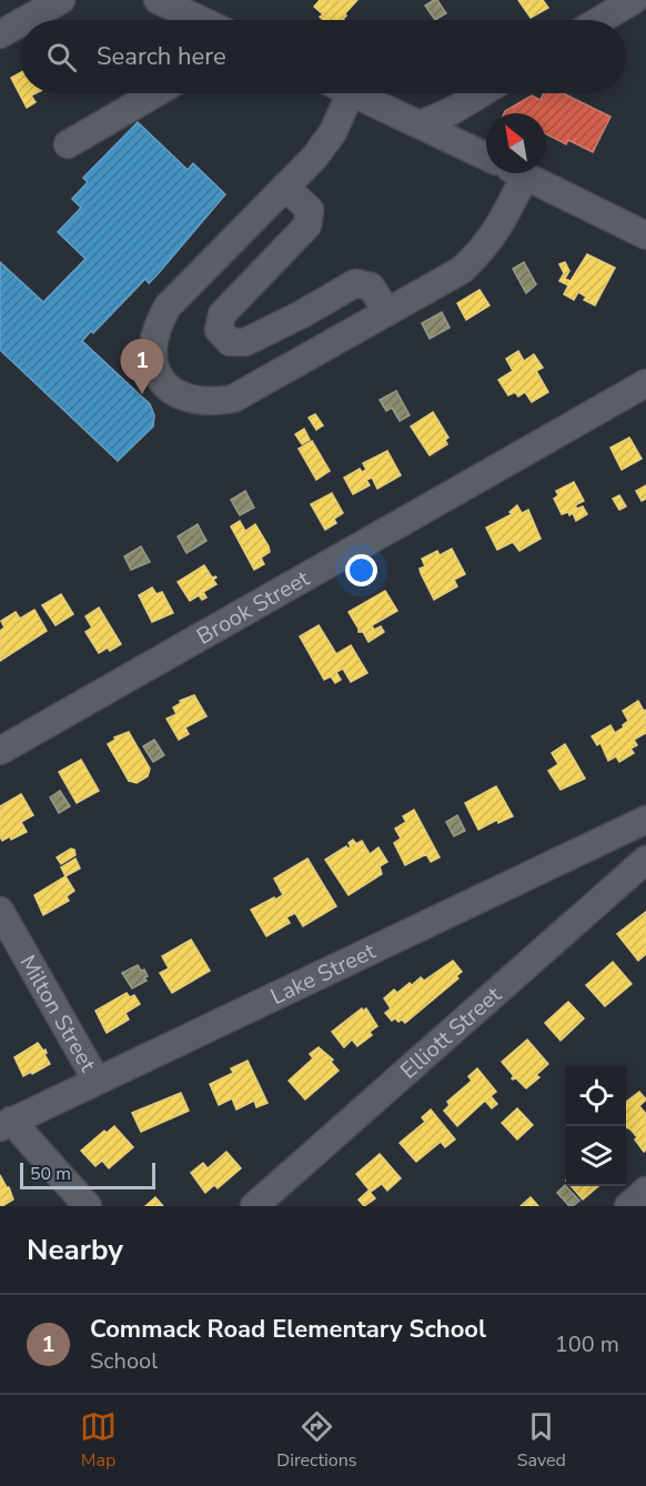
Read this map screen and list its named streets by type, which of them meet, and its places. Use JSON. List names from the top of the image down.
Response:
{
  "streets": {
    "street": [
      "Brook Street",
      "Lake Street",
      "Milton Street",
      "Elliott Street"
    ]
  },
  "crossings": [
    ["Lake Street", "Milton Street"]
  ],
  "scale_bar": "50 m",
  "north": "top left",
  "page": {
    "search": "Search here",
    "pins": "1",
    "scale": "50 m",
    "heading": "Nearby",
    "list": [
      {
        "mark": "1",
        "name": "Commack Road Elementary School",
        "note": "School",
        "value": "100 m"
      }
    ],
    "nav": ["Map", "Directions", "Saved"]
  }
}
